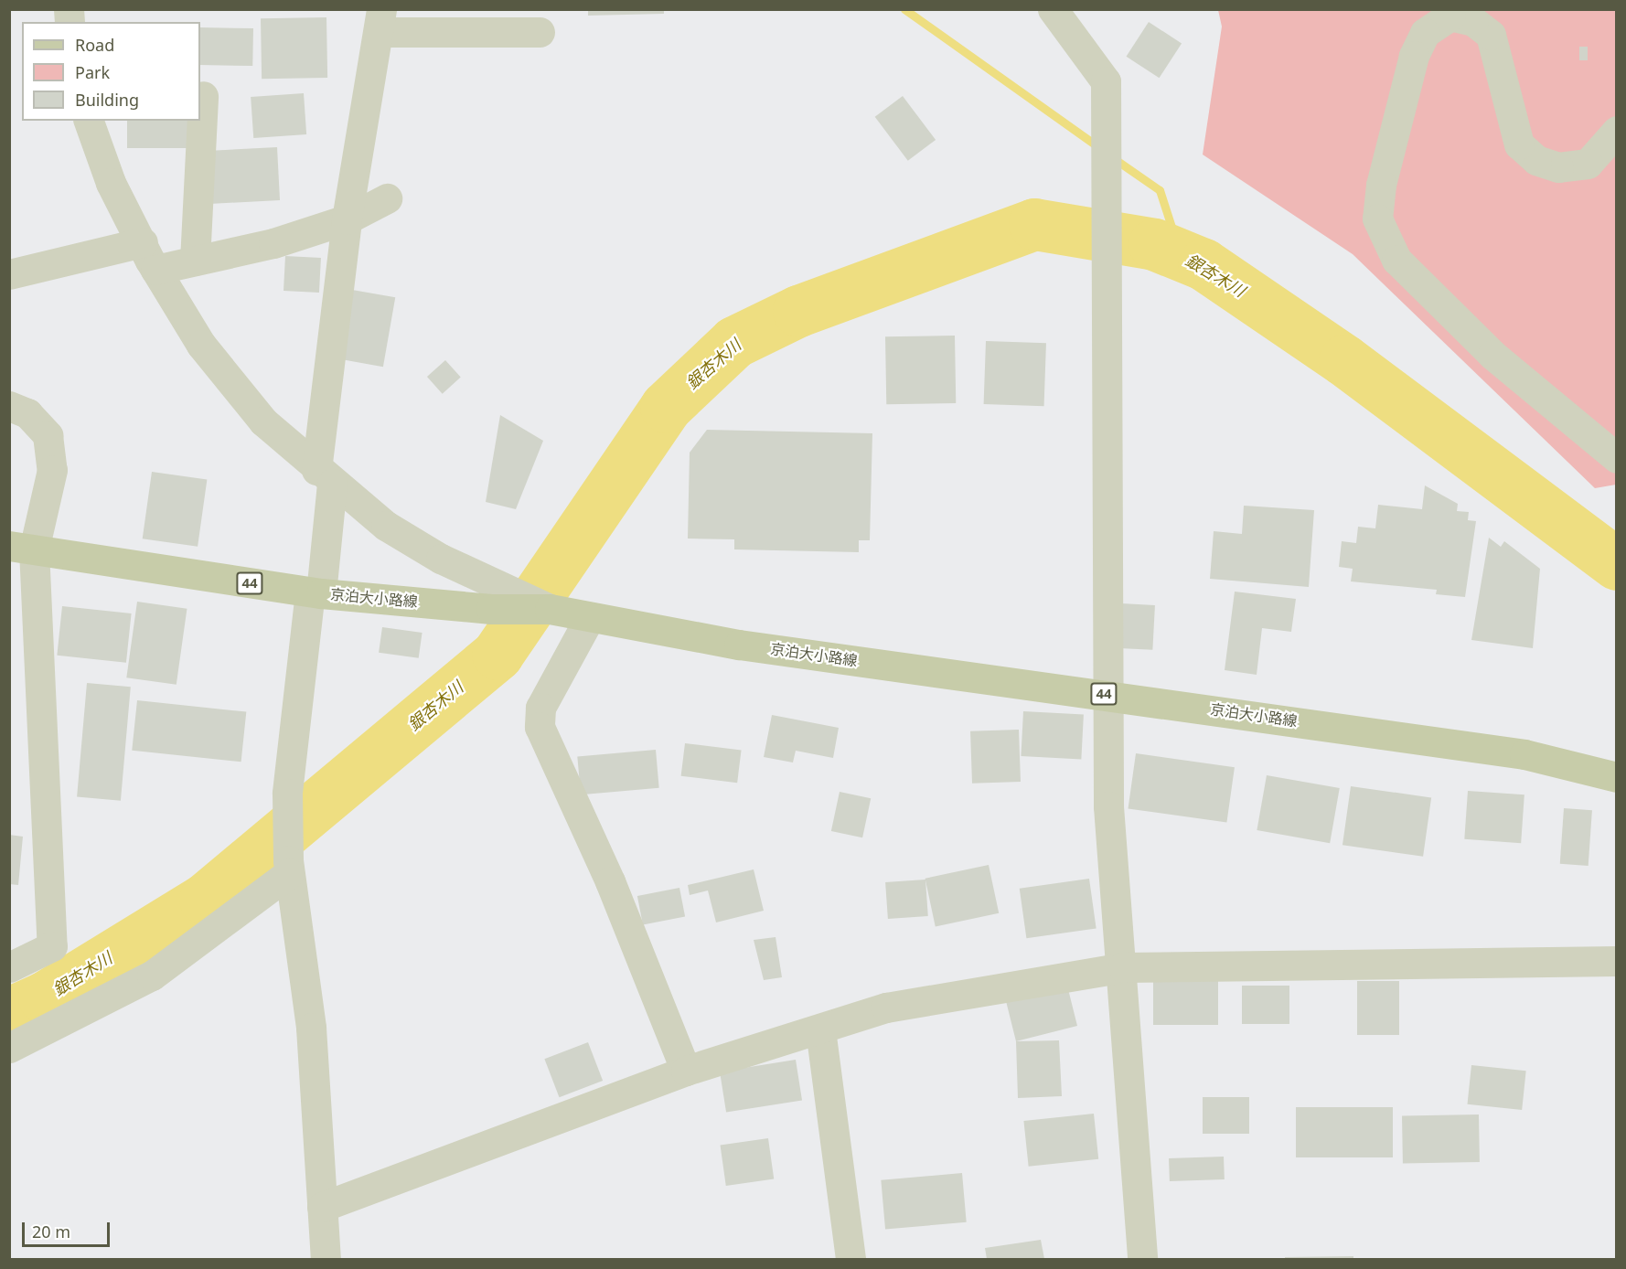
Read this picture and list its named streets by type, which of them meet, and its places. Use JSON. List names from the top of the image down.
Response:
{
  "streets": {
    "main road": ["44", "京泊大小路線"]
  },
  "water": ["銀杏木川"],
  "legend": ["Road", "Park", "Building"],
  "scale_bar": "20 m"
}
